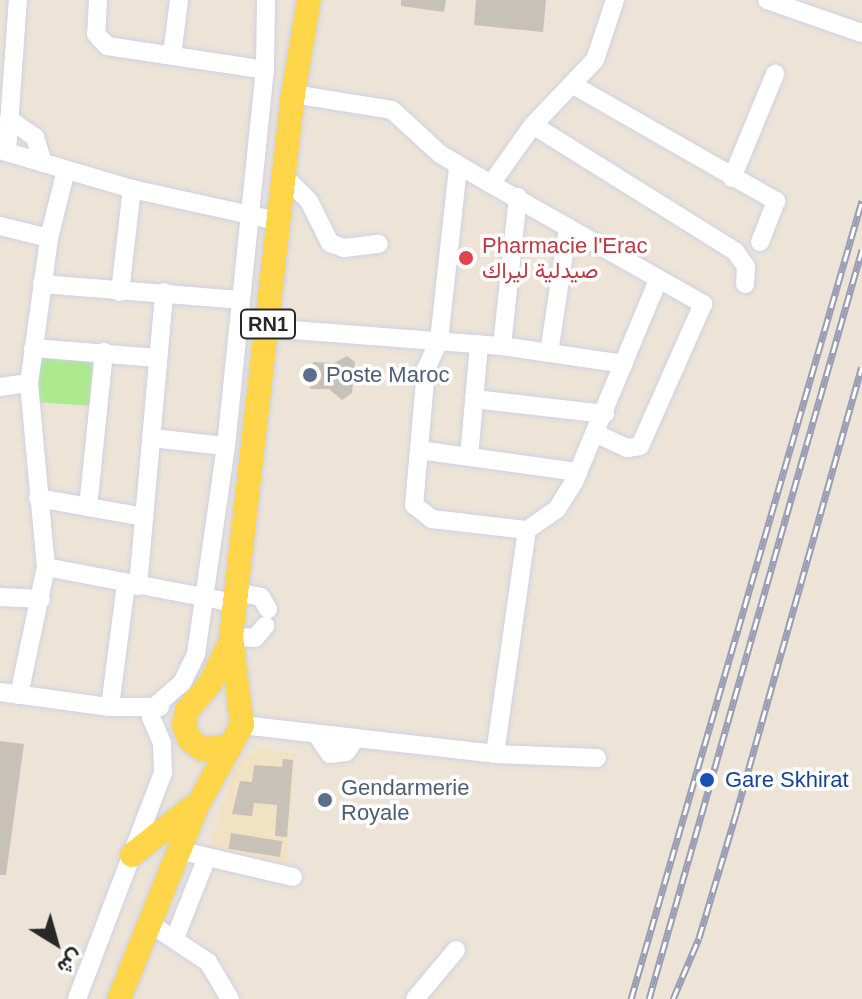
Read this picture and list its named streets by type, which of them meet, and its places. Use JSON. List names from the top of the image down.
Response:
{
  "streets": {
    "main road": ["RN1"]
  },
  "places": [
    "Pharmacie l'Erac صيدلية ليراك",
    "Poste Maroc",
    "Gare Skhirat",
    "Gendarmerie Royale"
  ],
  "north": "bottom right"
}
